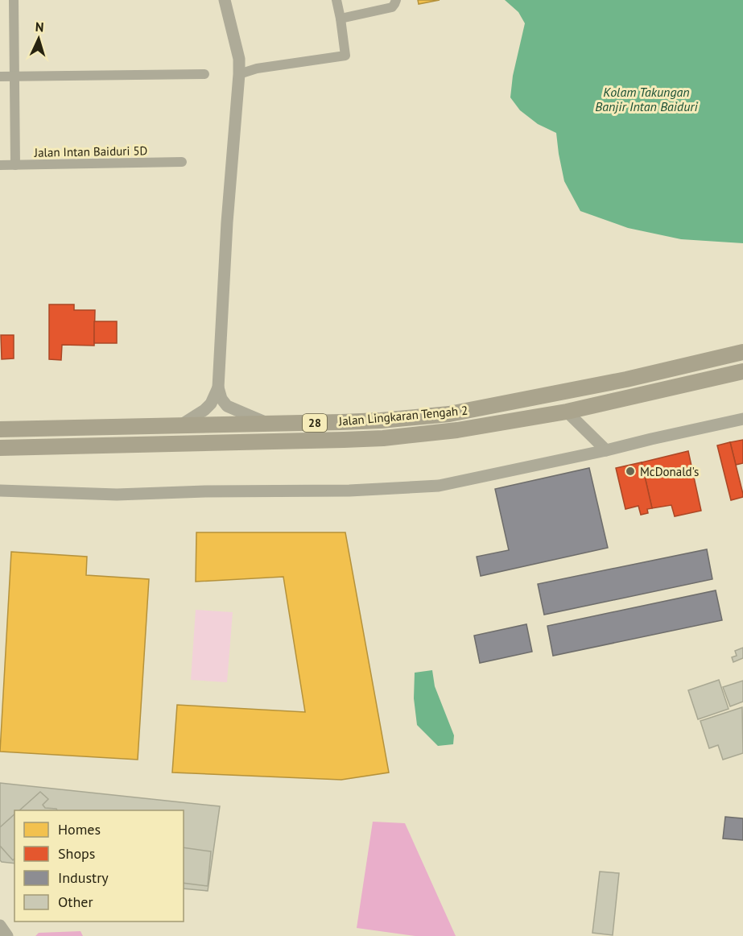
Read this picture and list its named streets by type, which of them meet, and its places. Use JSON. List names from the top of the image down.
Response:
{
  "streets": {
    "highway": ["Jalan Lingkaran Tengah 2", "28"],
    "street": ["Jalan Intan Baiduri 5D"]
  },
  "water": ["Kolam Takungan Banjir Intan Baiduri"],
  "places": ["McDonald's"],
  "legend": [
    "Homes",
    "Shops",
    "Industry",
    "Other"
  ],
  "north": "top"
}
